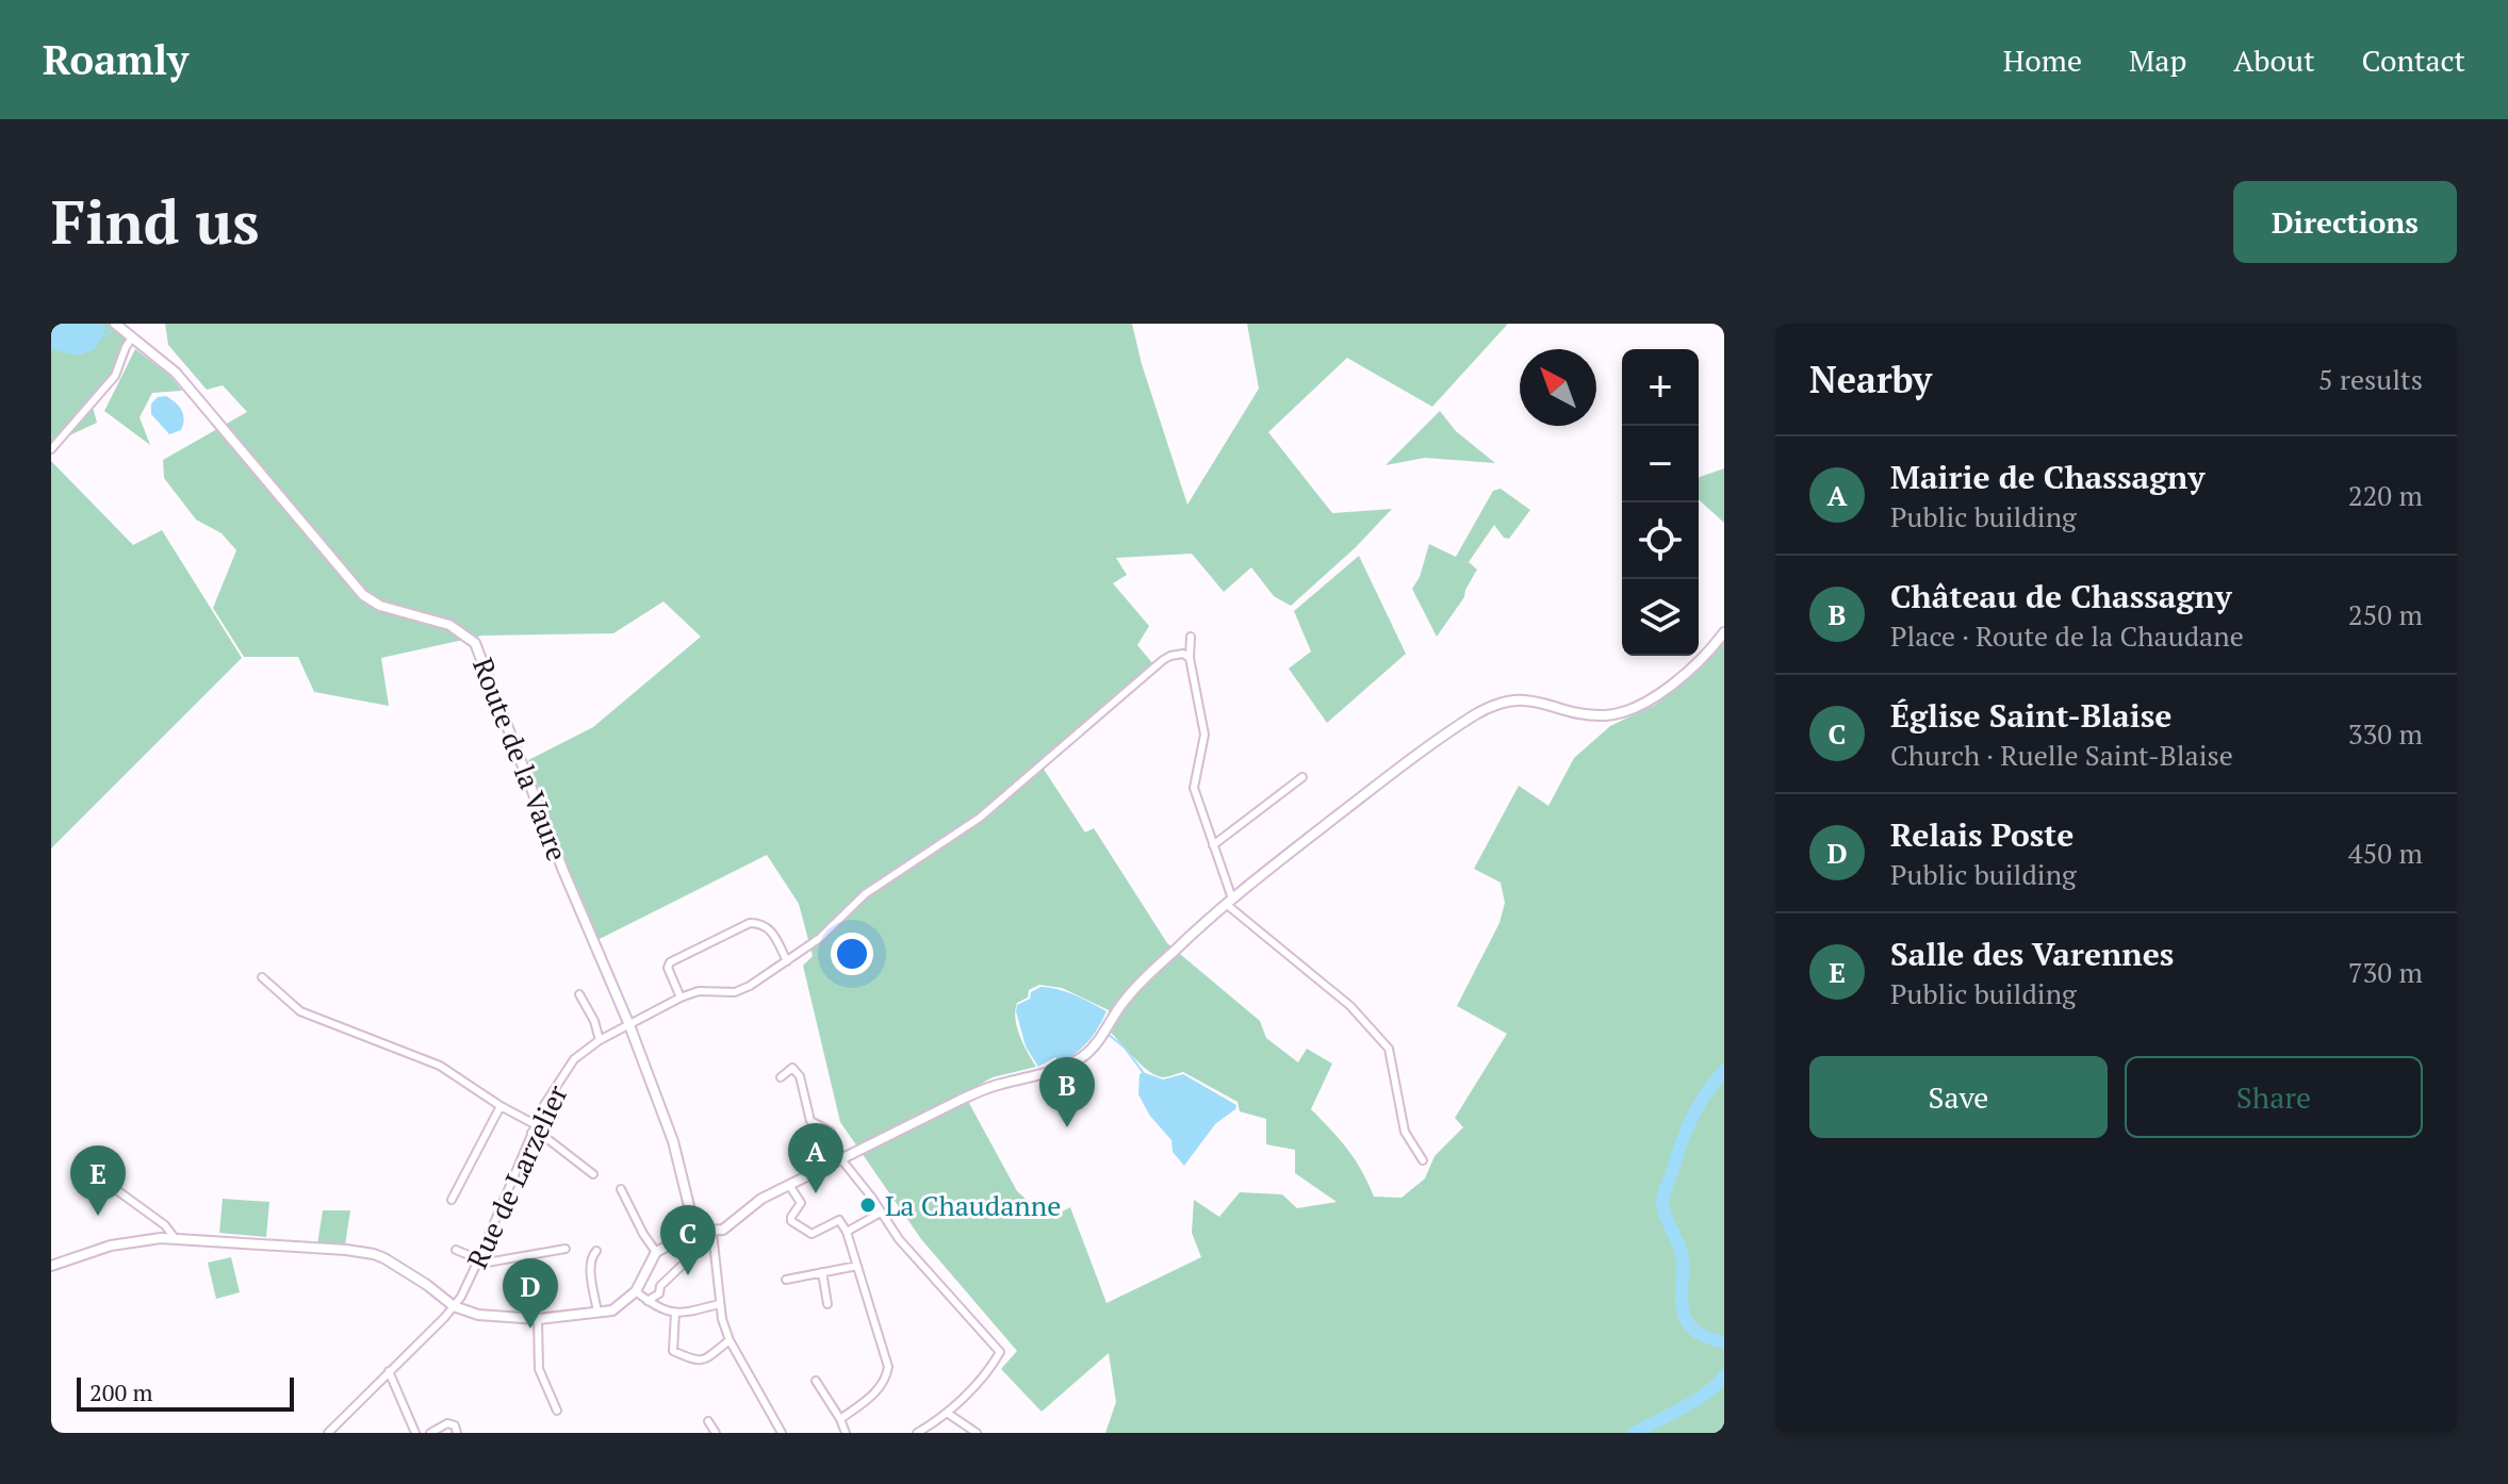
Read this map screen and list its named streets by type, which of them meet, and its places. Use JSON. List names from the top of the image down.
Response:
{
  "streets": {
    "street": ["Route de la Vaure", "Rue de Larzelier"]
  },
  "crossings": [
    ["Route de la Vaure", "Rue de Larzelier"]
  ],
  "places": ["La Chaudanne"],
  "scale_bar": "200 m",
  "north": "top left",
  "page": {
    "header": "Roamly",
    "nav": [
      "Home",
      "Map",
      "About",
      "Contact"
    ],
    "buttons": [
      "Directions",
      ["Save", "Share"]
    ],
    "title": "Find us",
    "heading": ["Nearby", "5 results"],
    "map_buttons": ["+", "−"],
    "list": [
      {
        "mark": "A",
        "name": "Mairie de Chassagny",
        "note": "Public building",
        "value": "220 m"
      },
      {
        "mark": "B",
        "name": "Château de Chassagny",
        "note": "Place · Route de la Chaudane",
        "value": "250 m"
      },
      {
        "mark": "C",
        "name": "Église Saint-Blaise",
        "note": "Church · Ruelle Saint-Blaise",
        "value": "330 m"
      },
      {
        "mark": "D",
        "name": "Relais Poste",
        "note": "Public building",
        "value": "450 m"
      },
      {
        "mark": "E",
        "name": "Salle des Varennes",
        "note": "Public building",
        "value": "730 m"
      }
    ],
    "pins": [
      "B",
      "A",
      "E",
      "C",
      "D"
    ],
    "scale": "200 m"
  }
}
